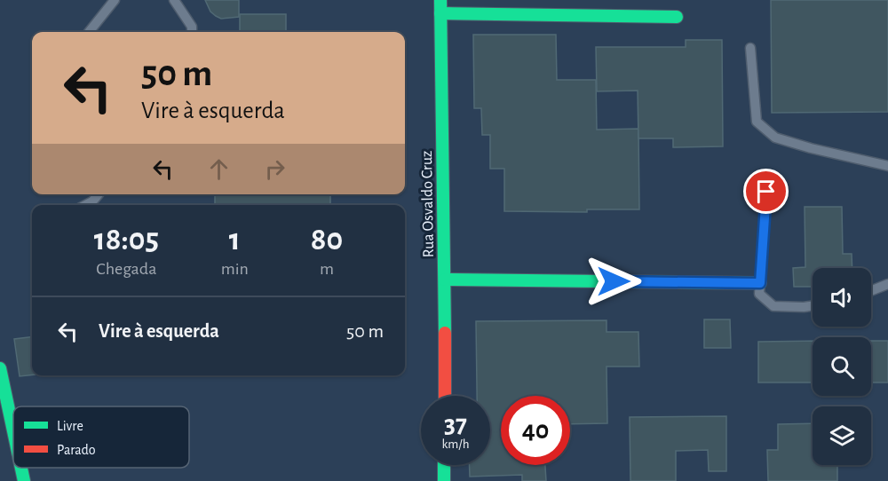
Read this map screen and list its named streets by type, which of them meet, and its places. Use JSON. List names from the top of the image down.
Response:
{
  "streets": {
    "main road": ["Rua Osvaldo Cruz"]
  },
  "legend": ["Livre", "Parado"],
  "page": {
    "turn": ["50 m", "Vire à esquerda"],
    "eta": [
      "18:05",
      "Chegada",
      "1",
      "min",
      "80",
      "m"
    ],
    "list": [
      {
        "name": "Vire à esquerda",
        "value": "50 m"
      }
    ],
    "speed": "37 km/h",
    "limit": "40"
  }
}
